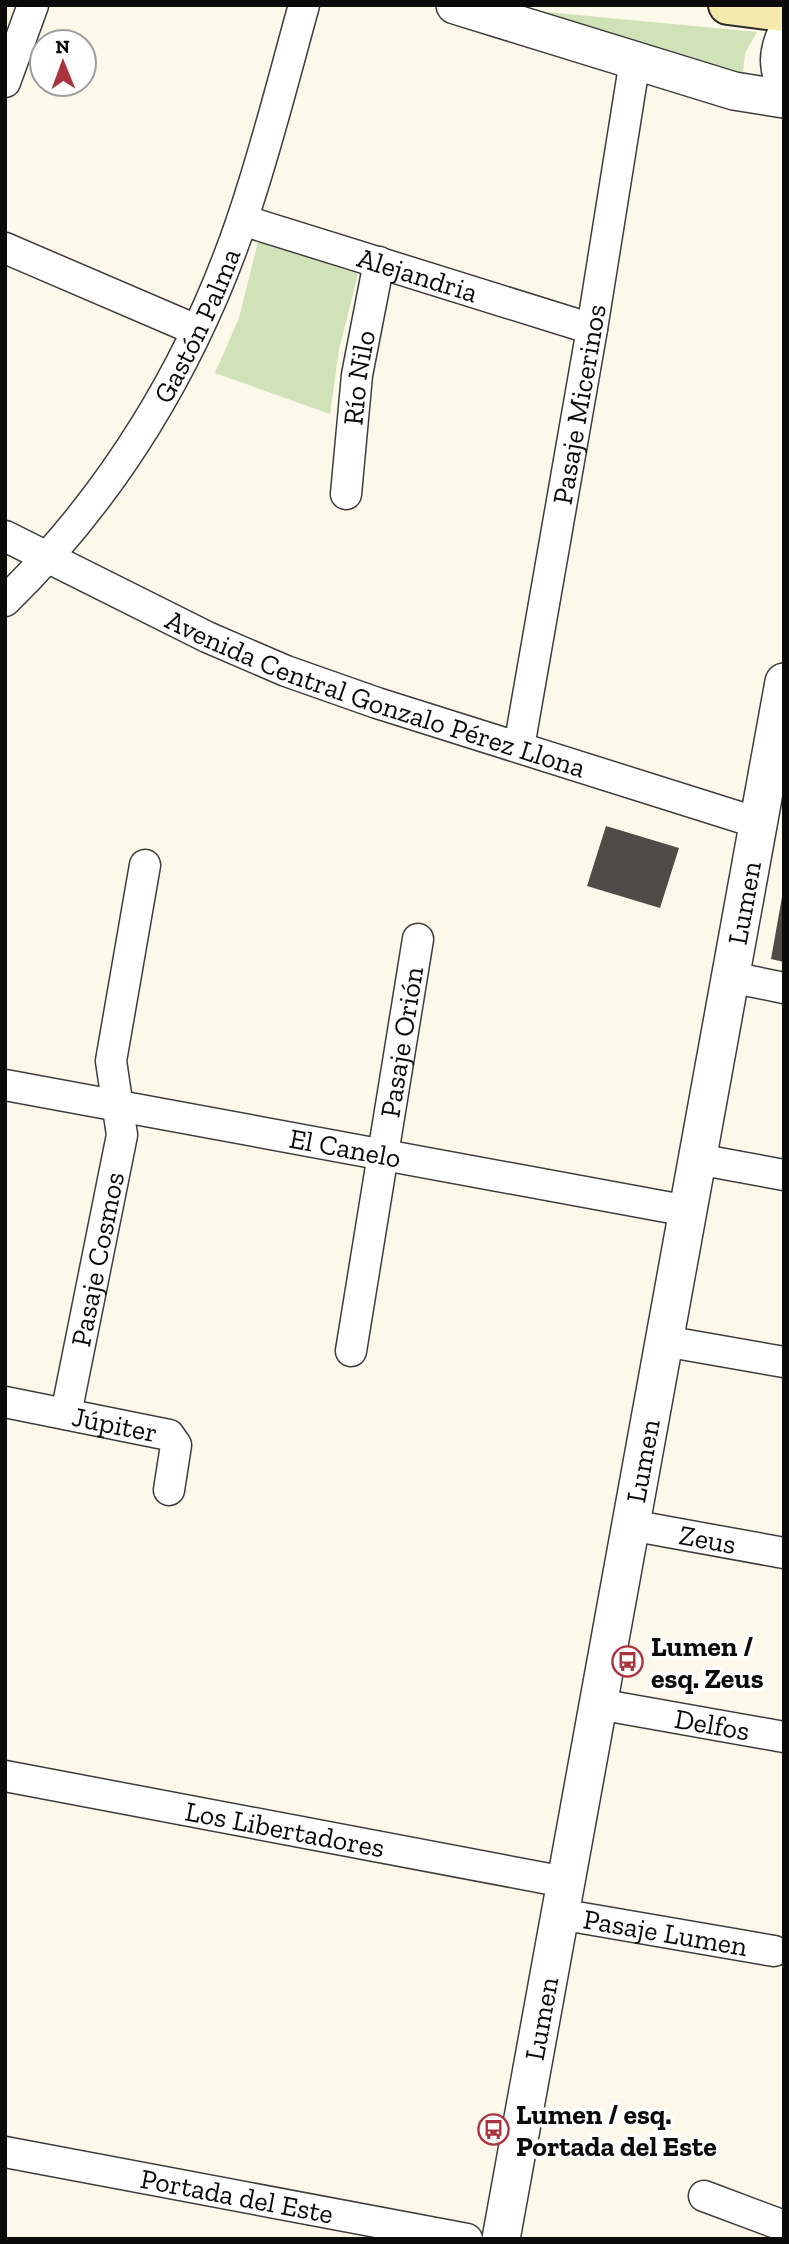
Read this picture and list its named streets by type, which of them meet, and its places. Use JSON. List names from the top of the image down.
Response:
{
  "streets": {
    "street": [
      "Alejandria",
      "Gastón Palma",
      "Río Nilo",
      "Pasaje Micerinos",
      "Avenida Central Gonzalo Pérez Llona",
      "Lumen",
      "Pasaje Orión",
      "El Canelo",
      "Pasaje Cosmos",
      "Júpiter",
      "Zeus",
      "Delfos",
      "Los Libertadores",
      "Pasaje Lumen",
      "Portada del Este"
    ]
  },
  "crossings": [
    ["Alejandria", "Gastón Palma"],
    ["Alejandria", "Río Nilo"],
    ["Alejandria", "Pasaje Micerinos"],
    ["Gastón Palma", "Avenida Central Gonzalo Pérez Llona"],
    ["Pasaje Micerinos", "Avenida Central Gonzalo Pérez Llona"],
    ["Avenida Central Gonzalo Pérez Llona", "Lumen"],
    ["Lumen", "El Canelo"],
    ["Lumen", "Zeus"],
    ["Lumen", "Delfos"],
    ["Lumen", "Los Libertadores"],
    ["Lumen", "Pasaje Lumen"],
    ["Pasaje Orión", "El Canelo"],
    ["El Canelo", "Pasaje Cosmos"],
    ["Pasaje Cosmos", "Júpiter"],
    ["Los Libertadores", "Pasaje Lumen"]
  ],
  "places": {
    "bus stop": ["Lumen / esq. Zeus", "Lumen / esq. Portada del Este"]
  },
  "north": "top"
}
